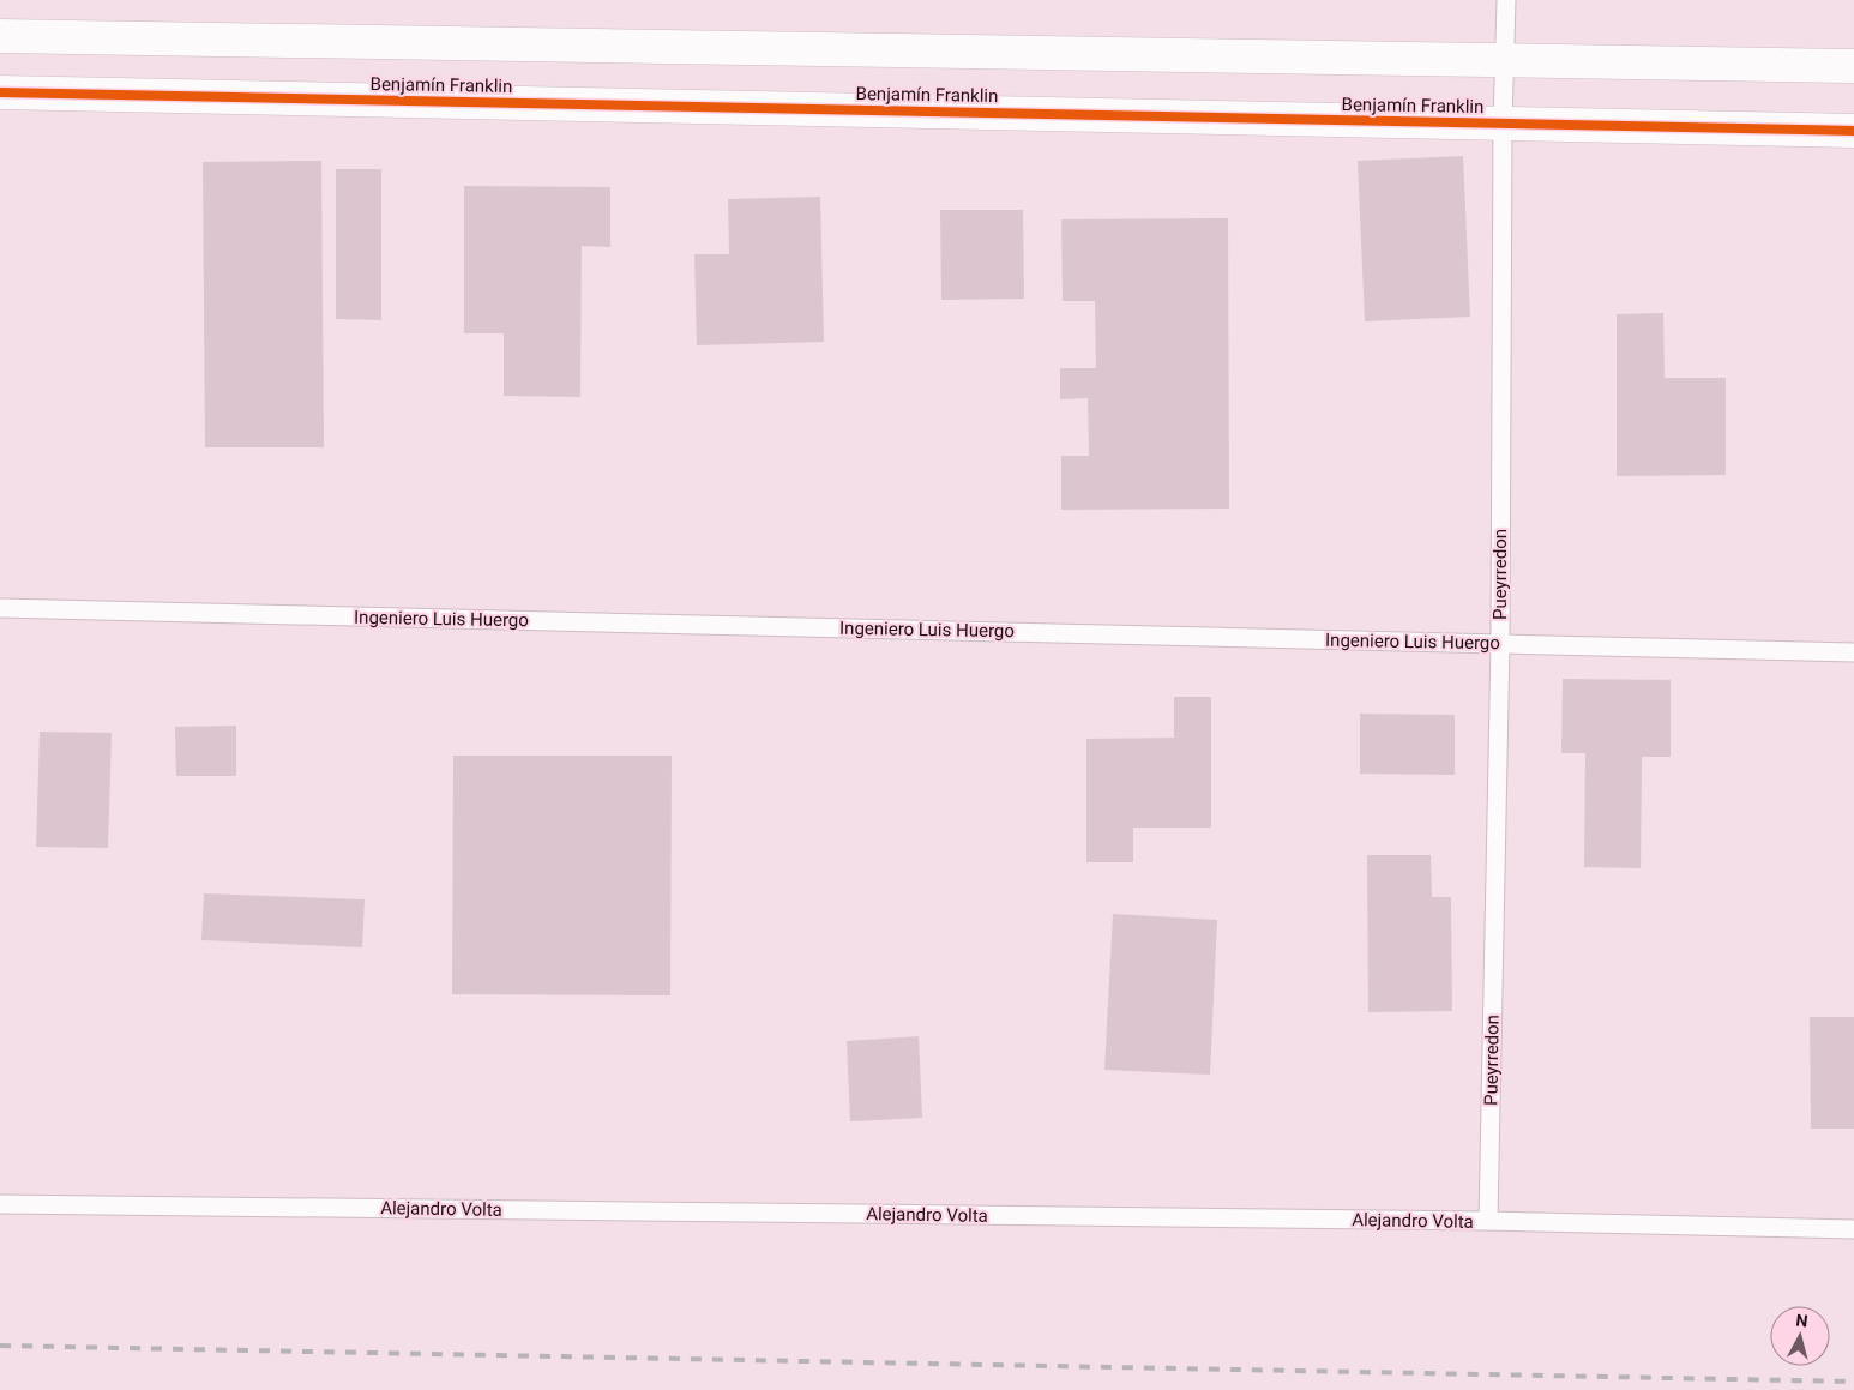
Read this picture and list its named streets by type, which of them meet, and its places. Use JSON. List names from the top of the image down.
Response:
{
  "streets": {
    "street": ["Benjamín Franklin"],
    "lane": ["Pueyrredon", "Ingeniero Luis Huergo", "Alejandro Volta"]
  },
  "crossings": [
    ["Benjamín Franklin", "Pueyrredon"],
    ["Pueyrredon", "Ingeniero Luis Huergo"],
    ["Pueyrredon", "Alejandro Volta"]
  ],
  "north": "top"
}
